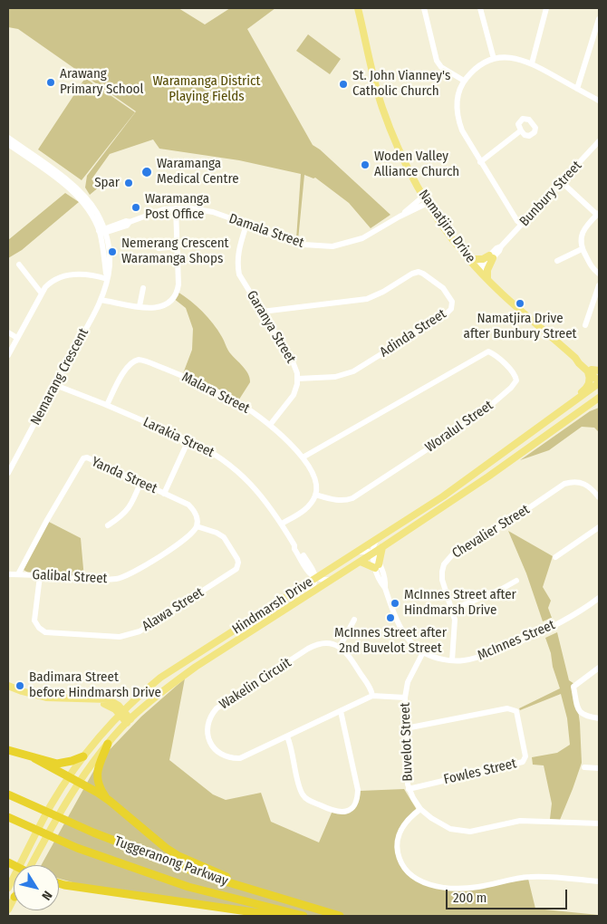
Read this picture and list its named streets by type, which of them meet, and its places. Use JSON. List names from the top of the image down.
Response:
{
  "streets": {
    "highway": ["Tuggeranong Parkway"],
    "main road": ["Namatjira Drive", "Hindmarsh Drive"],
    "street": [
      "Bunbury Street",
      "Damala Street",
      "Garanya Street",
      "Adinda Street",
      "Nemarang Crescent",
      "Malara Street",
      "Woralul Street",
      "Larakia Street",
      "Yanda Street",
      "Chevalier Street",
      "Galibal Street",
      "Alawa Street",
      "McInnes Street",
      "Wakelin Circuit",
      "Buvelot Street",
      "Fowles Street"
    ]
  },
  "crossings": [
    ["Bunbury Street", "Namatjira Drive"],
    ["Namatjira Drive", "Damala Street"],
    ["Namatjira Drive", "Hindmarsh Drive"],
    ["Damala Street", "Garanya Street"],
    ["Damala Street", "Nemarang Crescent"],
    ["Garanya Street", "Adinda Street"],
    ["Garanya Street", "Malara Street"],
    ["Nemarang Crescent", "Larakia Street"],
    ["Malara Street", "Woralul Street"],
    ["Malara Street", "Larakia Street"],
    ["Larakia Street", "Hindmarsh Drive"],
    ["Yanda Street", "Galibal Street"],
    ["Yanda Street", "Alawa Street"],
    ["Chevalier Street", "McInnes Street"],
    ["Galibal Street", "Alawa Street"],
    ["Hindmarsh Drive", "McInnes Street"],
    ["McInnes Street", "Buvelot Street"],
    ["Wakelin Circuit", "Buvelot Street"],
    ["Buvelot Street", "Fowles Street"]
  ],
  "parks": ["Waramanga District Playing Fields"],
  "places": [
    "Arawang Primary School",
    "St. John Vianney's Catholic Church",
    "Woden Valley Alliance Church",
    "Waramanga Medical Centre",
    "Spar",
    "Waramanga Post Office",
    "Nemerang Crescent Waramanga Shops",
    "Namatjira Drive after Bunbury Street",
    "McInnes Street after Hindmarsh Drive",
    "McInnes Street after 2nd Buvelot Street",
    "Badimara Street before Hindmarsh Drive"
  ],
  "scale_bar": "200 m",
  "north": "bottom right"
}
